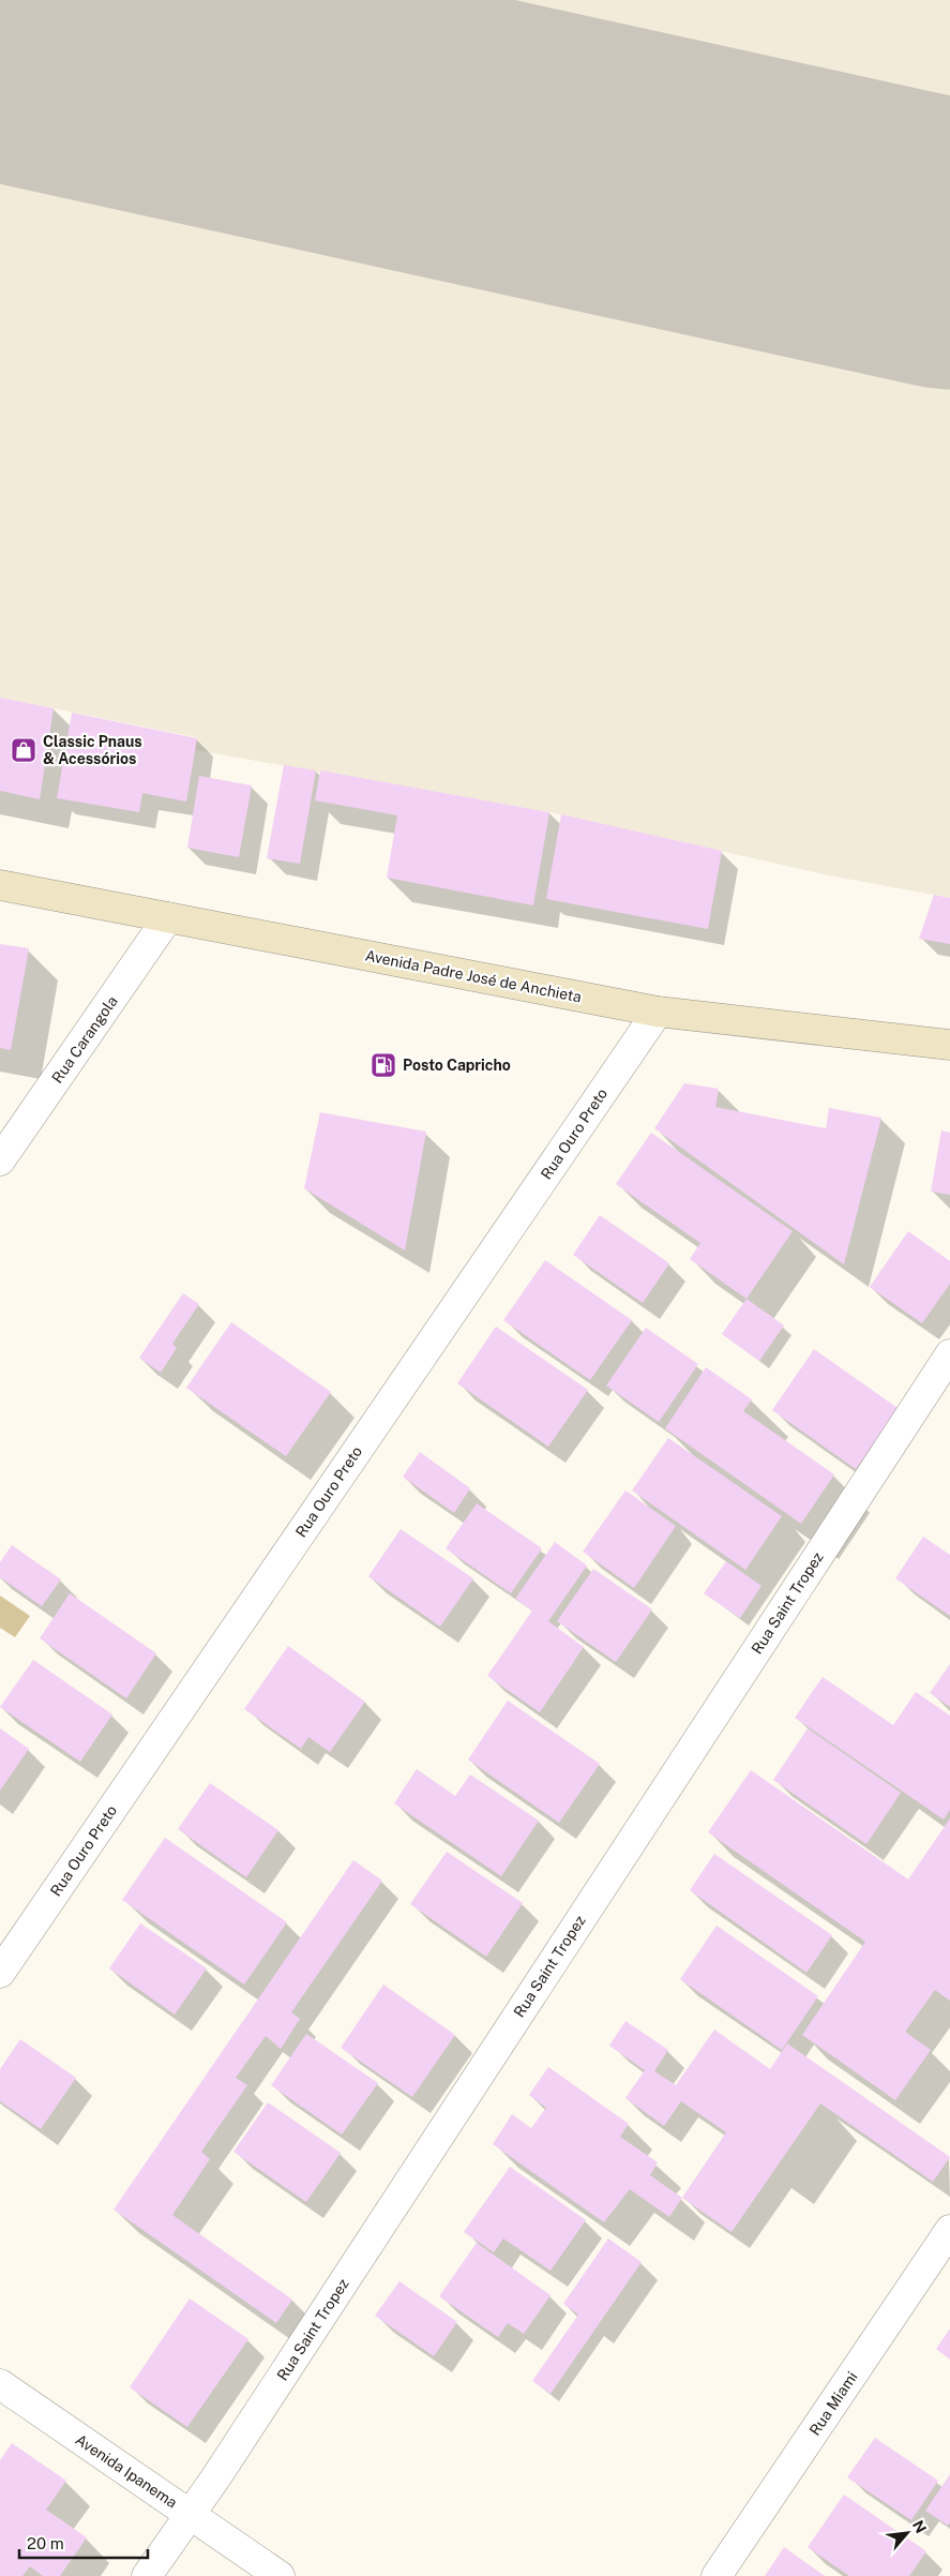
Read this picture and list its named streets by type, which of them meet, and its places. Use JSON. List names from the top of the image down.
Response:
{
  "streets": {
    "main road": ["Avenida Padre José de Anchieta"],
    "street": [
      "Rua Carangola",
      "Rua Ouro Preto",
      "Rua Saint Tropez",
      "Rua Miami",
      "Avenida Ipanema"
    ]
  },
  "crossings": [
    ["Avenida Padre José de Anchieta", "Rua Carangola"],
    ["Avenida Padre José de Anchieta", "Rua Ouro Preto"],
    ["Rua Saint Tropez", "Avenida Ipanema"]
  ],
  "places": {
    "shop": ["Classic Pnaus & Acessórios"],
    "fuel station": ["Posto Capricho"]
  },
  "scale_bar": "20 m",
  "north": "top right"
}
